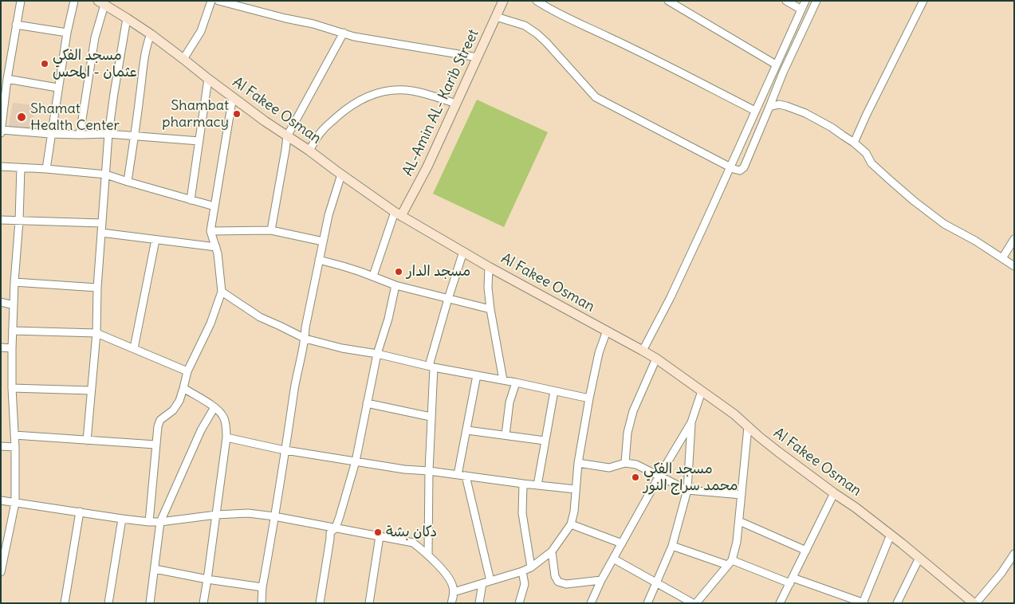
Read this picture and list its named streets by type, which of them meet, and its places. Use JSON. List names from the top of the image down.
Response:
{
  "streets": {
    "street": ["AL-Amin AL- Karib Street", "Al Fakee Osman"]
  },
  "crossings": [
    ["AL-Amin AL- Karib Street", "Al Fakee Osman"]
  ],
  "places": [
    "مسجد الفكي عثمان - المحس",
    "Shambat pharmacy",
    "Shamat Health Center",
    "مسجد الدار",
    "مسجد الفكي محمد سراج النور",
    "دكان بشة"
  ]
}
